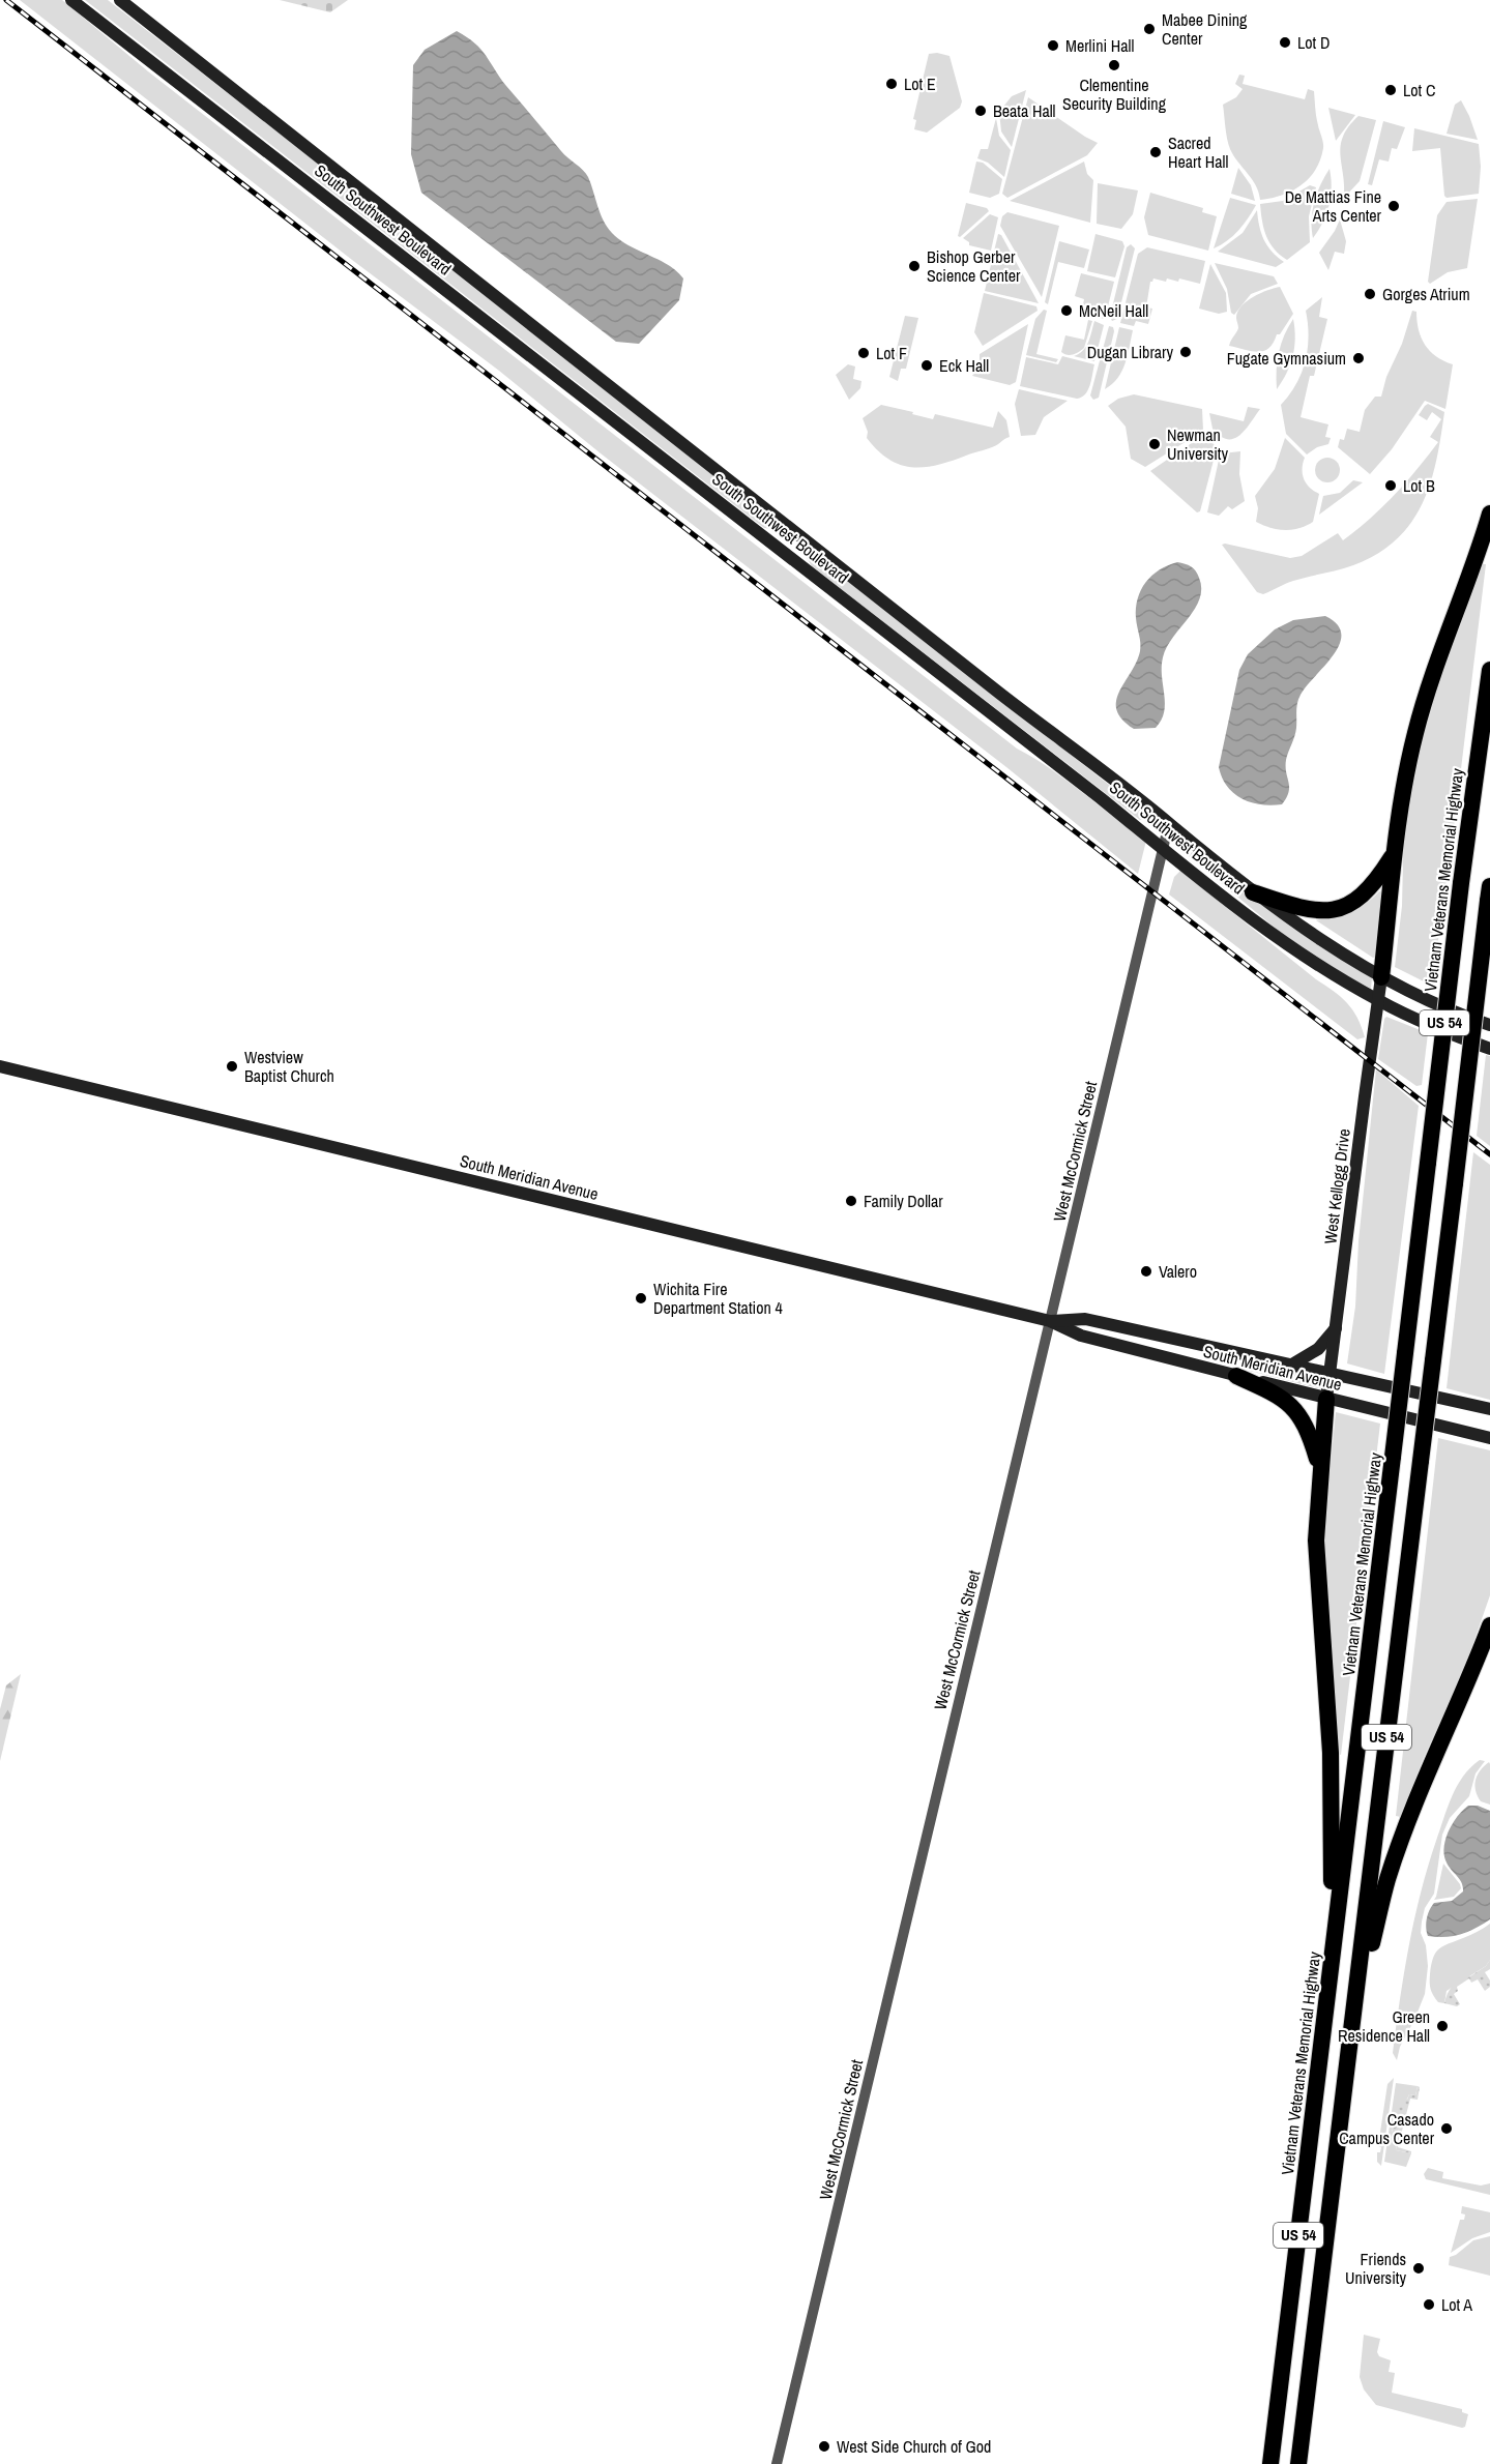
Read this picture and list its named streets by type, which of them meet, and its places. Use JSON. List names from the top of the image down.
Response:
{
  "streets": {
    "highway": ["Vietnam Veterans Memorial Highway", "US 54"],
    "main road": ["South Southwest Boulevard", "South Meridian Avenue", "West Kellogg Drive"],
    "street": ["West McCormick Street"]
  },
  "crossings": [
    ["South Southwest Boulevard", "West McCormick Street"],
    ["South Southwest Boulevard", "West Kellogg Drive"],
    ["West McCormick Street", "South Meridian Avenue"],
    ["South Meridian Avenue", "West Kellogg Drive"]
  ],
  "places": [
    "Mabee Dining Center",
    "Lot D",
    "Merlini Hall",
    "Clementine Security Building",
    "Lot E",
    "Lot C",
    "Beata Hall",
    "Sacred Heart Hall",
    "De Mattias Fine Arts Center",
    "Bishop Gerber Science Center",
    "Gorges Atrium",
    "McNeil Hall",
    "Dugan Library",
    "Lot F",
    "Fugate Gymnasium",
    "Eck Hall",
    "Newman University",
    "Lot B",
    "Westview Baptist Church",
    "Family Dollar",
    "Valero",
    "Wichita Fire Department Station 4",
    "Green Residence Hall",
    "Casado Campus Center",
    "Friends University",
    "Lot A",
    "West Side Church of God"
  ]
}
